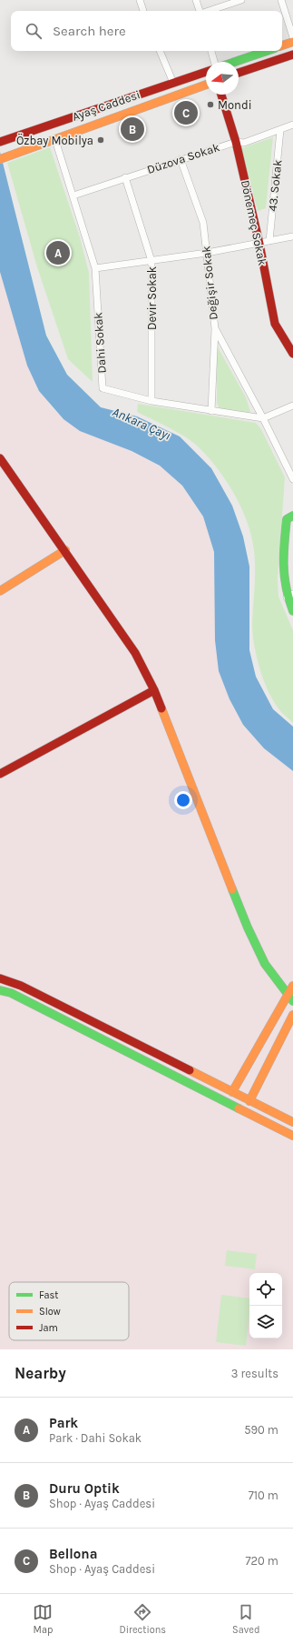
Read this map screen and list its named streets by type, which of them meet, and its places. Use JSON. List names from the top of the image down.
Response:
{
  "streets": {
    "street": [
      "Ayaş Caddesi",
      "Düzova Sokak",
      "43. Sokak",
      "Dönemeç Sokak",
      "Değişir Sokak",
      "Devir Sokak",
      "Dahi Sokak"
    ]
  },
  "crossings": [
    ["Ayaş Caddesi", "Dahi Sokak"],
    ["Düzova Sokak", "43. Sokak"],
    ["Düzova Sokak", "Dönemeç Sokak"],
    ["Düzova Sokak", "Değişir Sokak"],
    ["Düzova Sokak", "Devir Sokak"],
    ["Düzova Sokak", "Dahi Sokak"],
    ["Değişir Sokak", "Dahi Sokak"],
    ["Devir Sokak", "Dahi Sokak"]
  ],
  "water": ["Ankara Çayı"],
  "places": ["Mondi", "Özbay Mobilya"],
  "legend": ["Fast", "Slow", "Jam"],
  "north": "left",
  "page": {
    "search": "Search here",
    "pins": ["C", "B", "A"],
    "heading": ["Nearby", "3 results"],
    "list": [
      {
        "mark": "A",
        "name": "Park",
        "note": "Park · Dahi Sokak",
        "value": "590 m"
      },
      {
        "mark": "B",
        "name": "Duru Optik",
        "note": "Shop · Ayaş Caddesi",
        "value": "710 m"
      },
      {
        "mark": "C",
        "name": "Bellona",
        "note": "Shop · Ayaş Caddesi",
        "value": "720 m"
      }
    ],
    "nav": ["Map", "Directions", "Saved"]
  }
}
